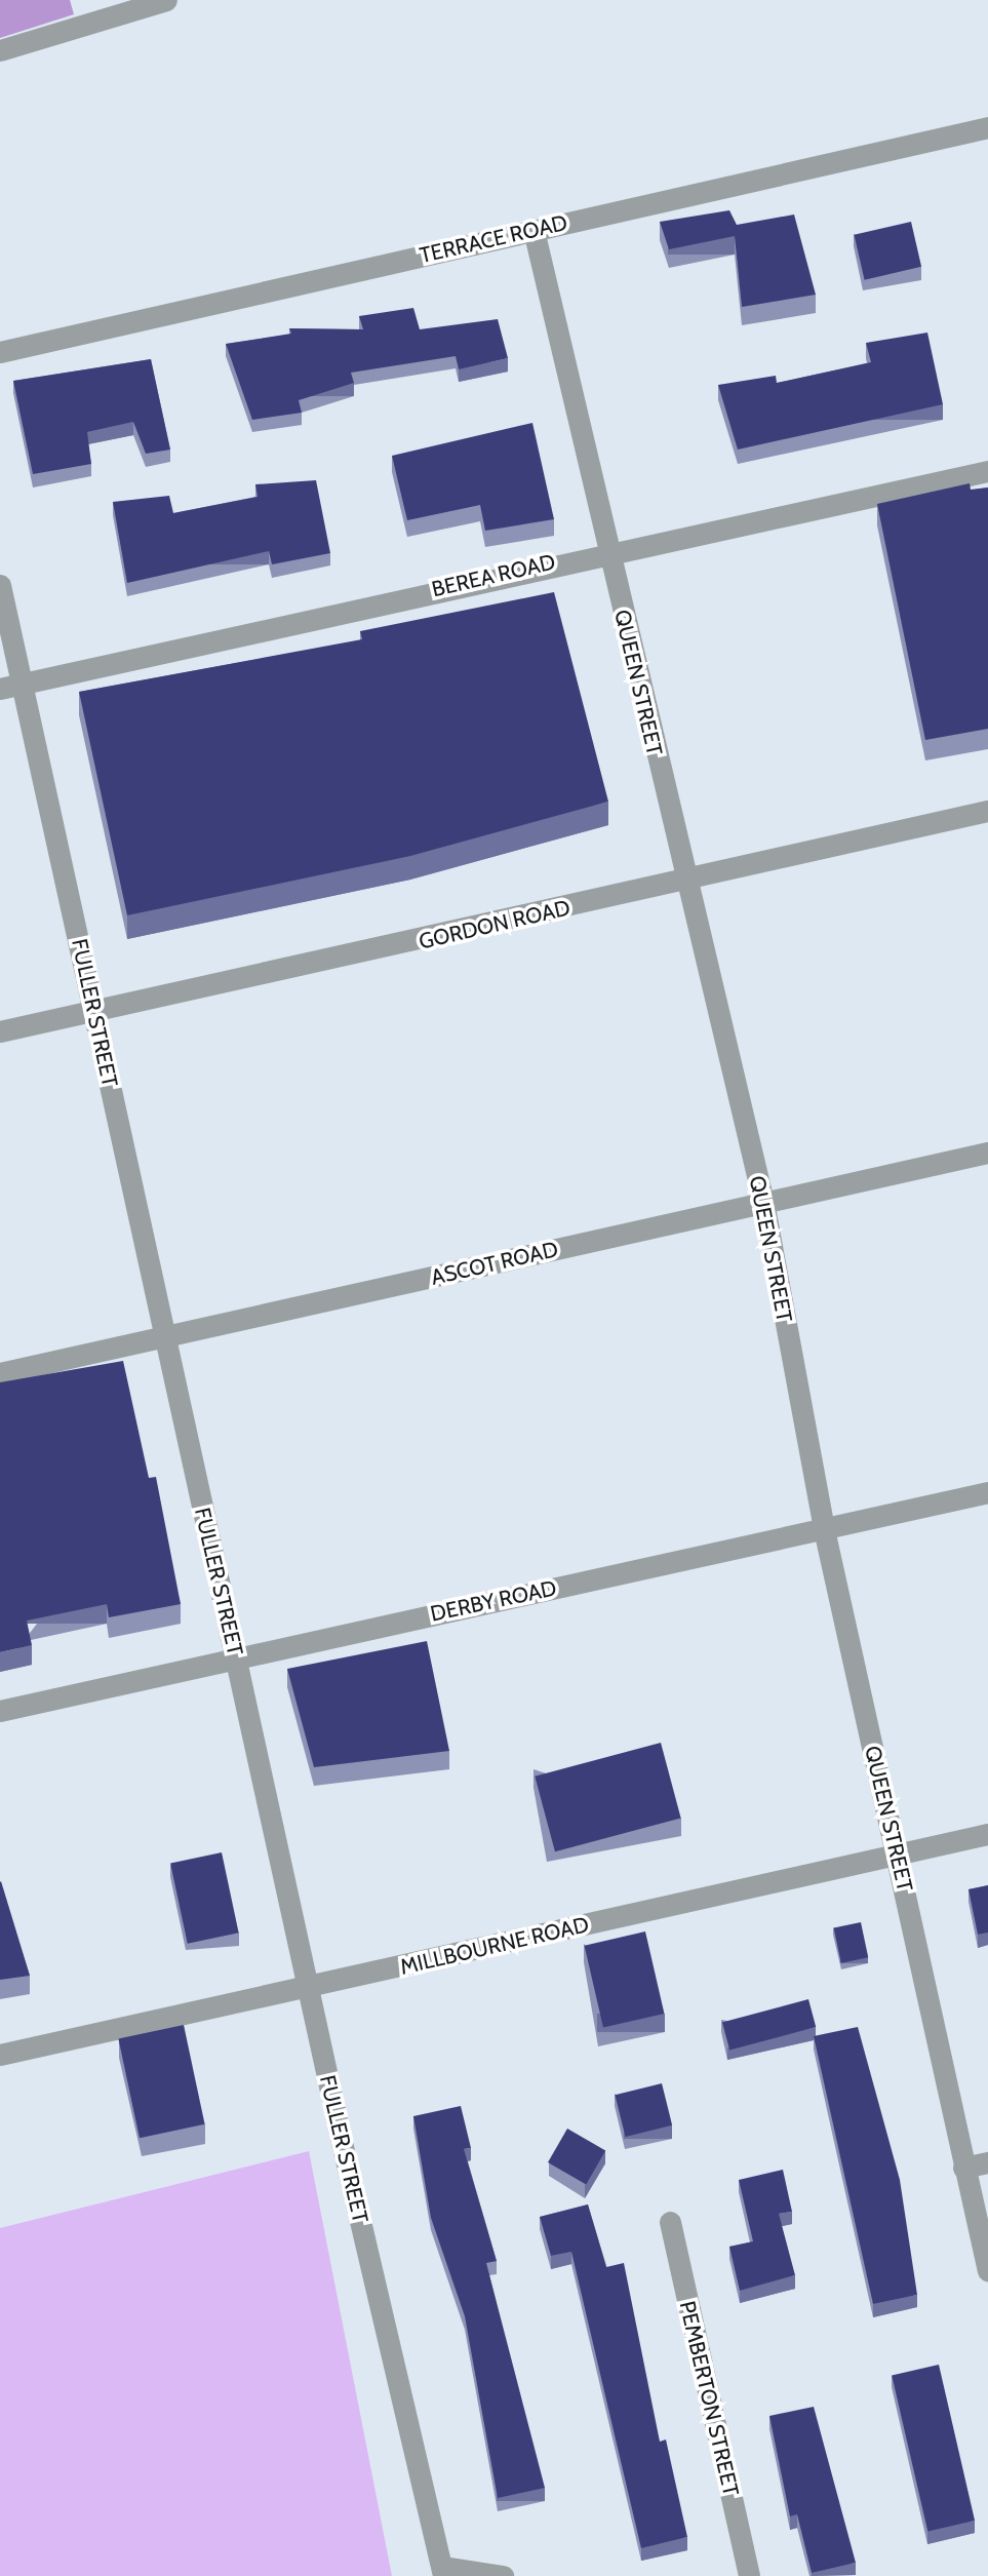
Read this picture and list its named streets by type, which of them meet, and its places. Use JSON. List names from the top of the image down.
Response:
{
  "streets": {
    "street": [
      "TERRACE ROAD",
      "BEREA ROAD",
      "QUEEN STREET",
      "GORDON ROAD",
      "FULLER STREET",
      "ASCOT ROAD",
      "DERBY ROAD",
      "MILLBOURNE ROAD",
      "PEMBERTON STREET"
    ]
  },
  "crossings": [
    ["TERRACE ROAD", "QUEEN STREET"],
    ["BEREA ROAD", "QUEEN STREET"],
    ["BEREA ROAD", "FULLER STREET"],
    ["QUEEN STREET", "GORDON ROAD"],
    ["QUEEN STREET", "ASCOT ROAD"],
    ["QUEEN STREET", "DERBY ROAD"],
    ["QUEEN STREET", "MILLBOURNE ROAD"],
    ["GORDON ROAD", "FULLER STREET"],
    ["FULLER STREET", "ASCOT ROAD"],
    ["FULLER STREET", "DERBY ROAD"],
    ["FULLER STREET", "MILLBOURNE ROAD"]
  ]
}
